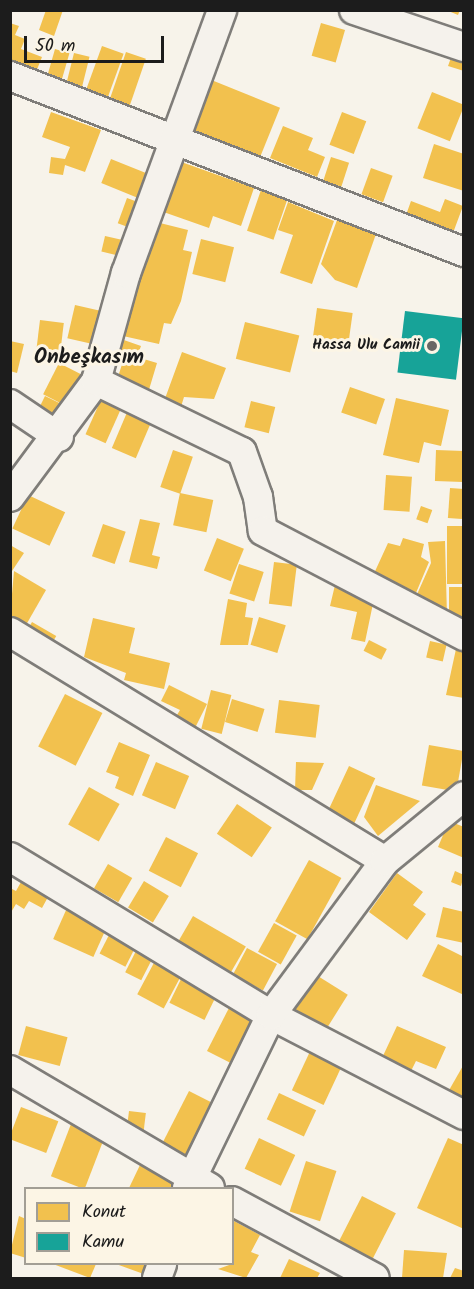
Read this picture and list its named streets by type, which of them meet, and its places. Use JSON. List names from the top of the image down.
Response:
{
  "districts": ["Onbeşkasım"],
  "places": ["Hassa Ulu Camii"],
  "legend": ["Konut", "Kamu"],
  "scale_bar": "50 m"
}
